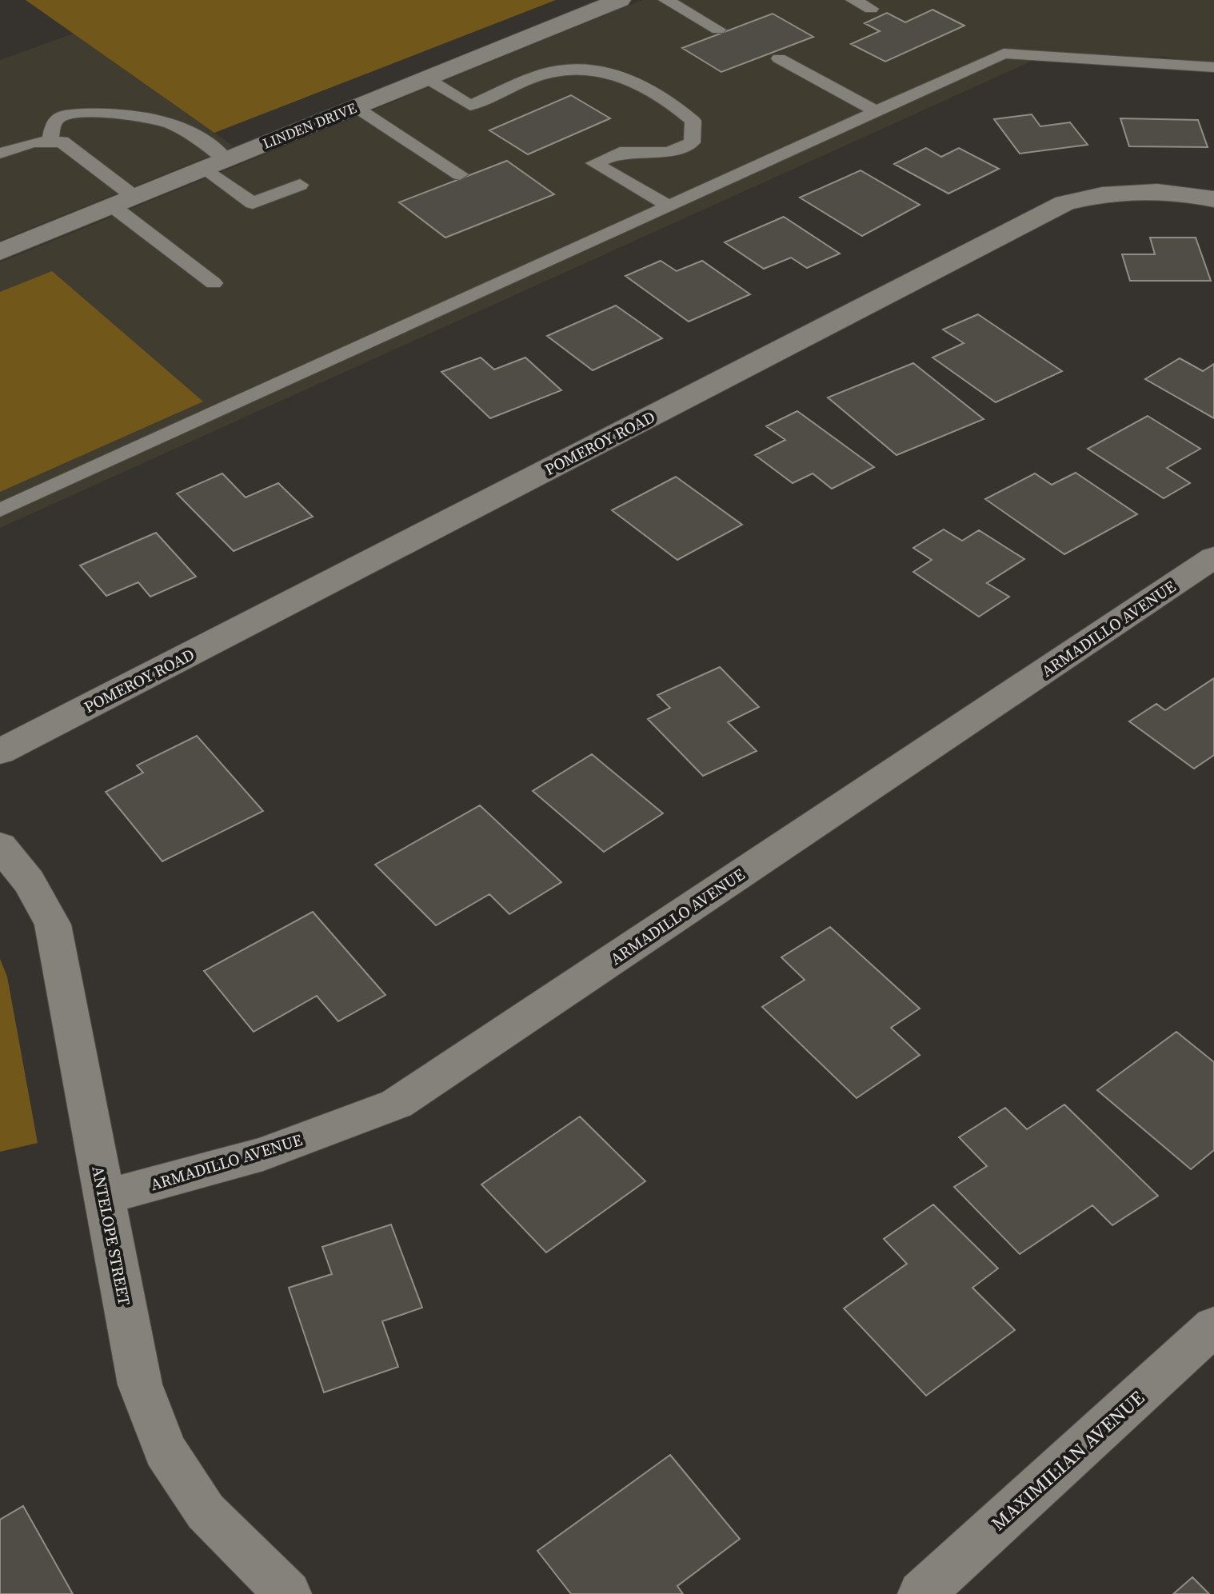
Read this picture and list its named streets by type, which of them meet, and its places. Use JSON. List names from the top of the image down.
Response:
{
  "streets": {
    "street": [
      "LINDEN DRIVE",
      "POMEROY ROAD",
      "ARMADILLO AVENUE",
      "ANTELOPE STREET",
      "MAXIMILIAN AVENUE"
    ]
  },
  "crossings": [
    ["ARMADILLO AVENUE", "ANTELOPE STREET"]
  ]
}
